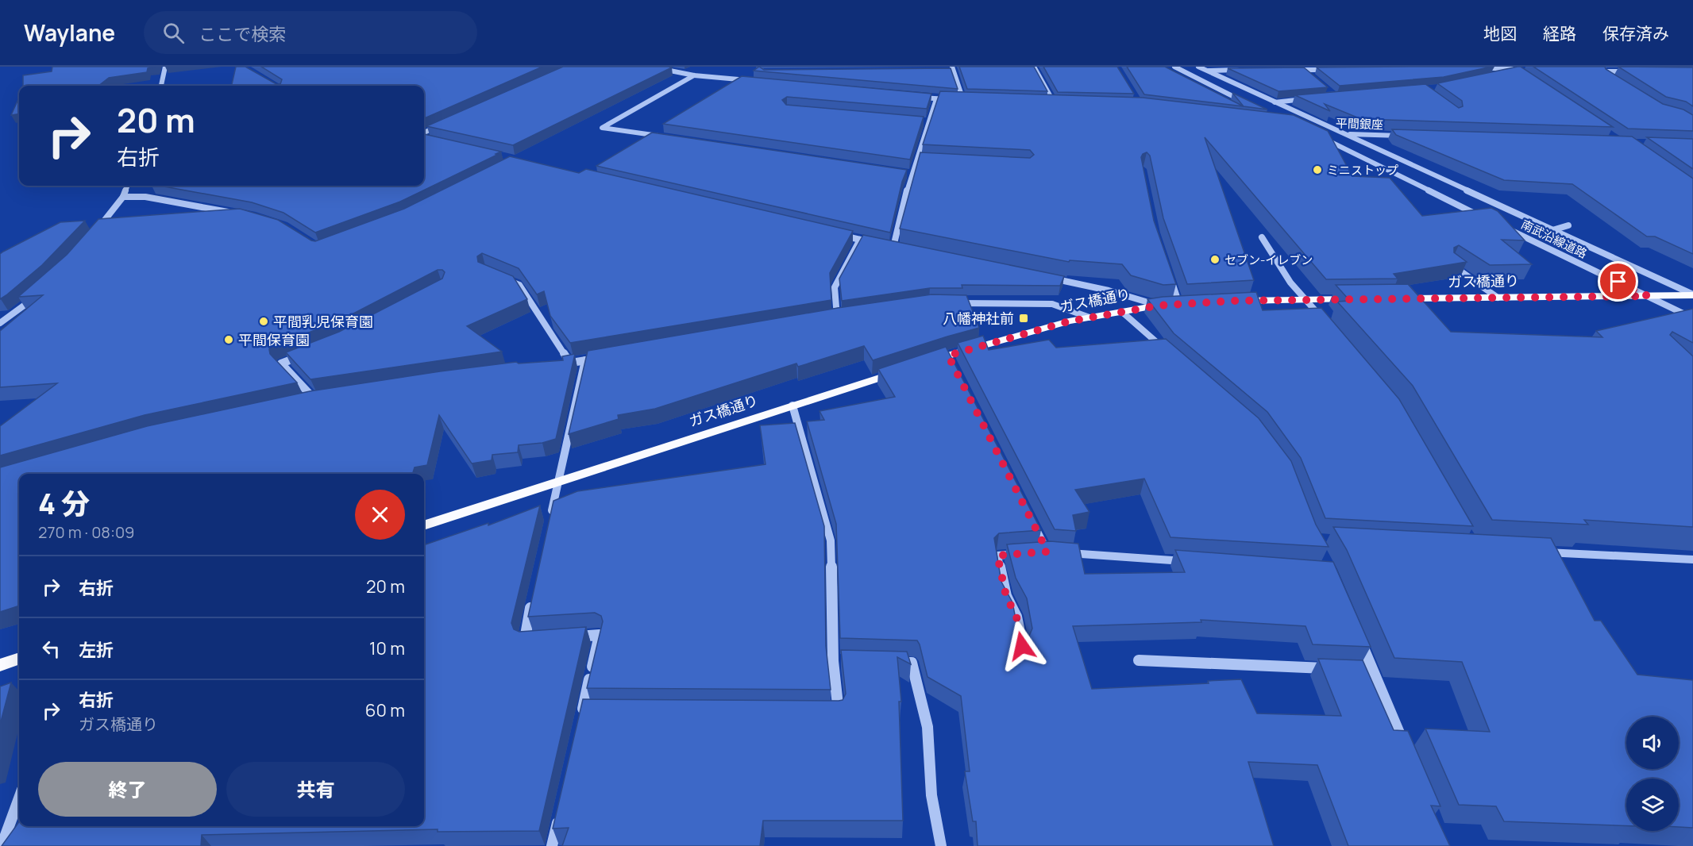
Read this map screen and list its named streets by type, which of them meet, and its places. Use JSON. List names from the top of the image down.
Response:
{
  "streets": {
    "main road": ["ガス橋通り"],
    "street": ["平間銀座", "南武沿線道路"]
  },
  "crossings": [
    ["平間銀座", "南武沿線道路"],
    ["南武沿線道路", "ガス橋通り"]
  ],
  "places": {
    "other": [
      "ミニストップ",
      "セブン-イレブン",
      "平間乳児保育園",
      "平間保育園"
    ],
    "transit": ["八幡神社前"]
  },
  "page": {
    "header": "Waylane",
    "search": "ここで検索",
    "nav": ["地図", "経路", "保存済み"],
    "turn": ["20 m", "右折"],
    "heading": ["4 分", "270 m · 08:09"],
    "list": [
      {
        "name": "右折",
        "value": "20 m"
      },
      {
        "name": "左折",
        "value": "10 m"
      },
      {
        "name": "右折",
        "note": "ガス橋通り",
        "value": "60 m"
      }
    ],
    "buttons": ["終了", "共有"]
  }
}
